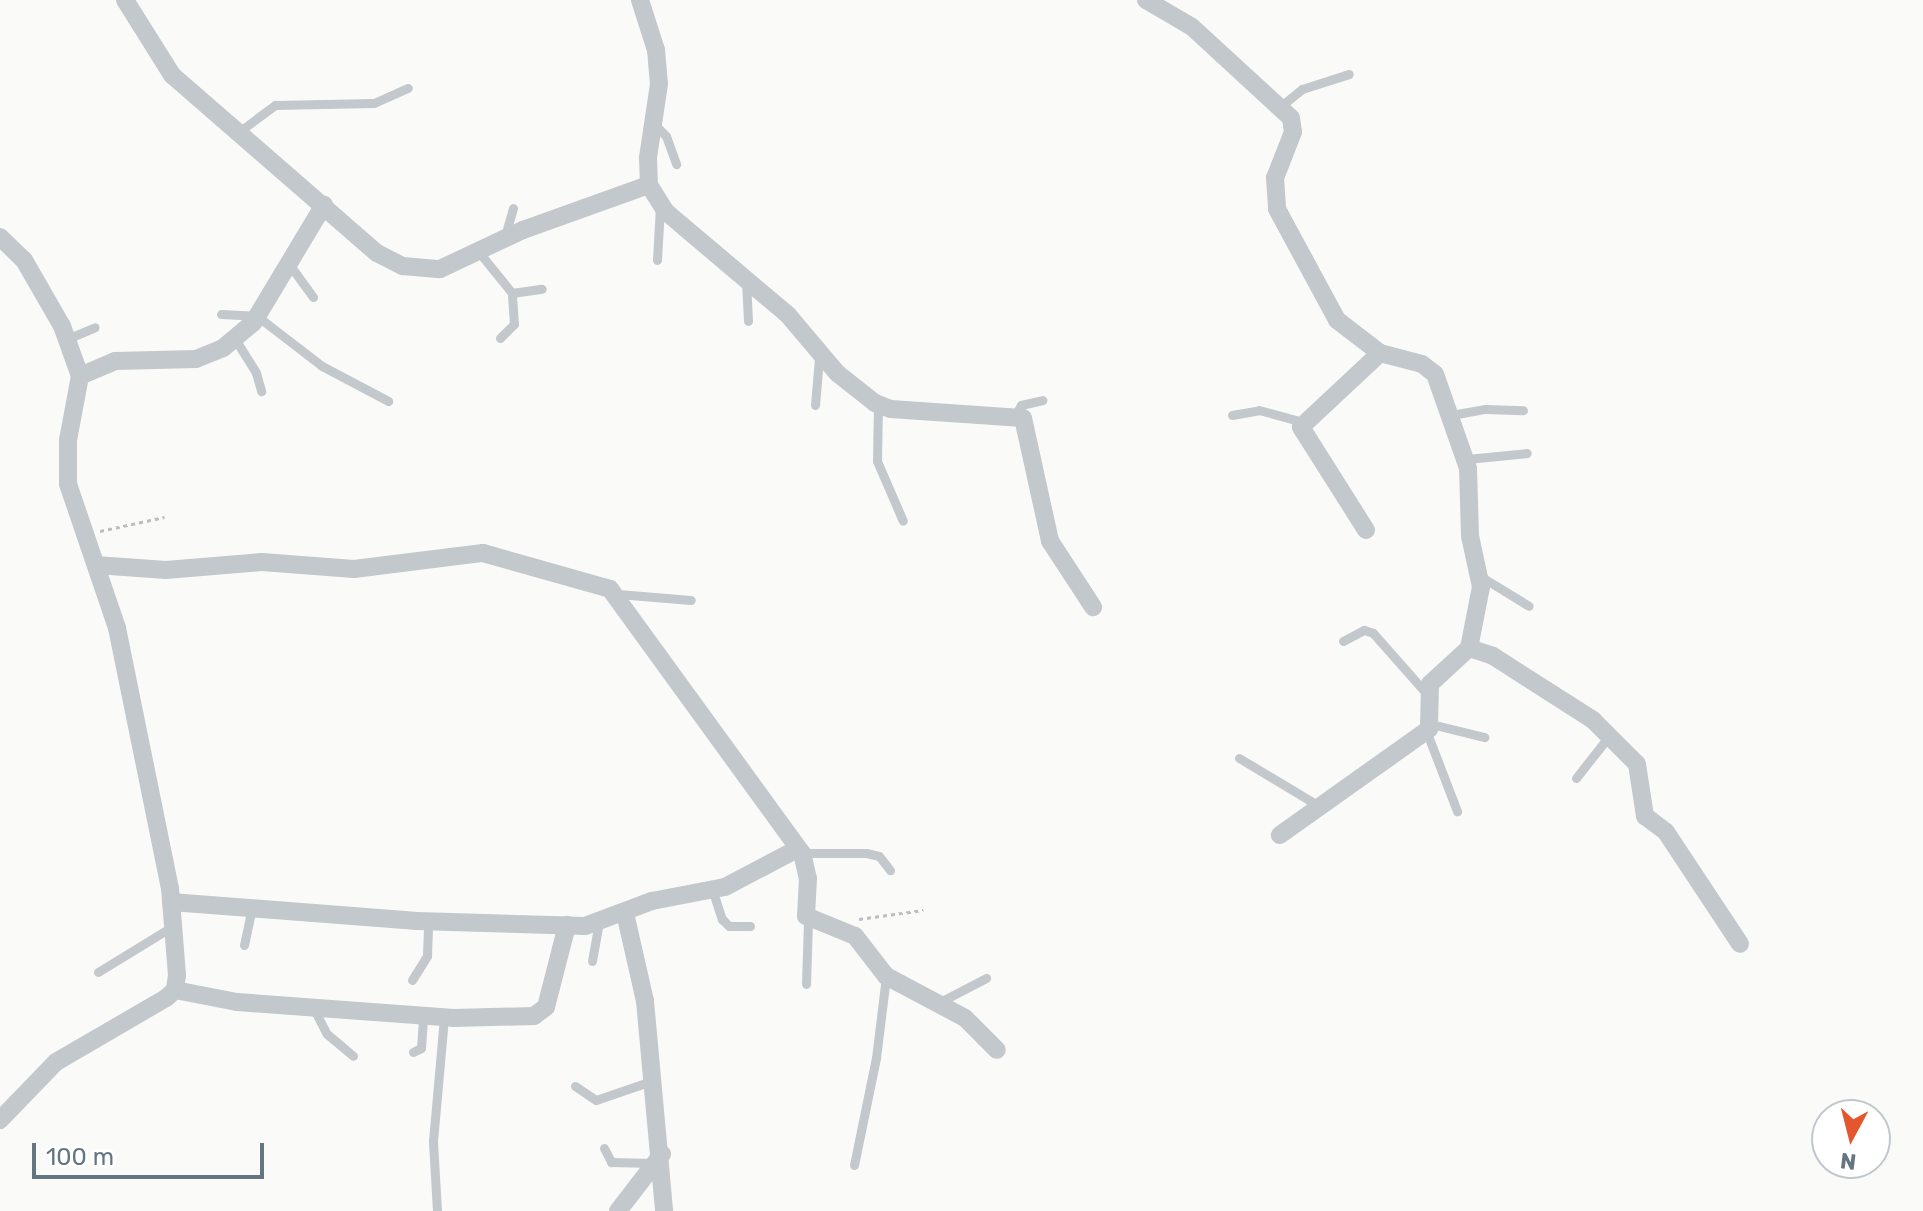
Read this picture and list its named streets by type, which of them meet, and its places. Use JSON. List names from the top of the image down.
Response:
{
  "scale_bar": "100 m",
  "north": "bottom"
}
